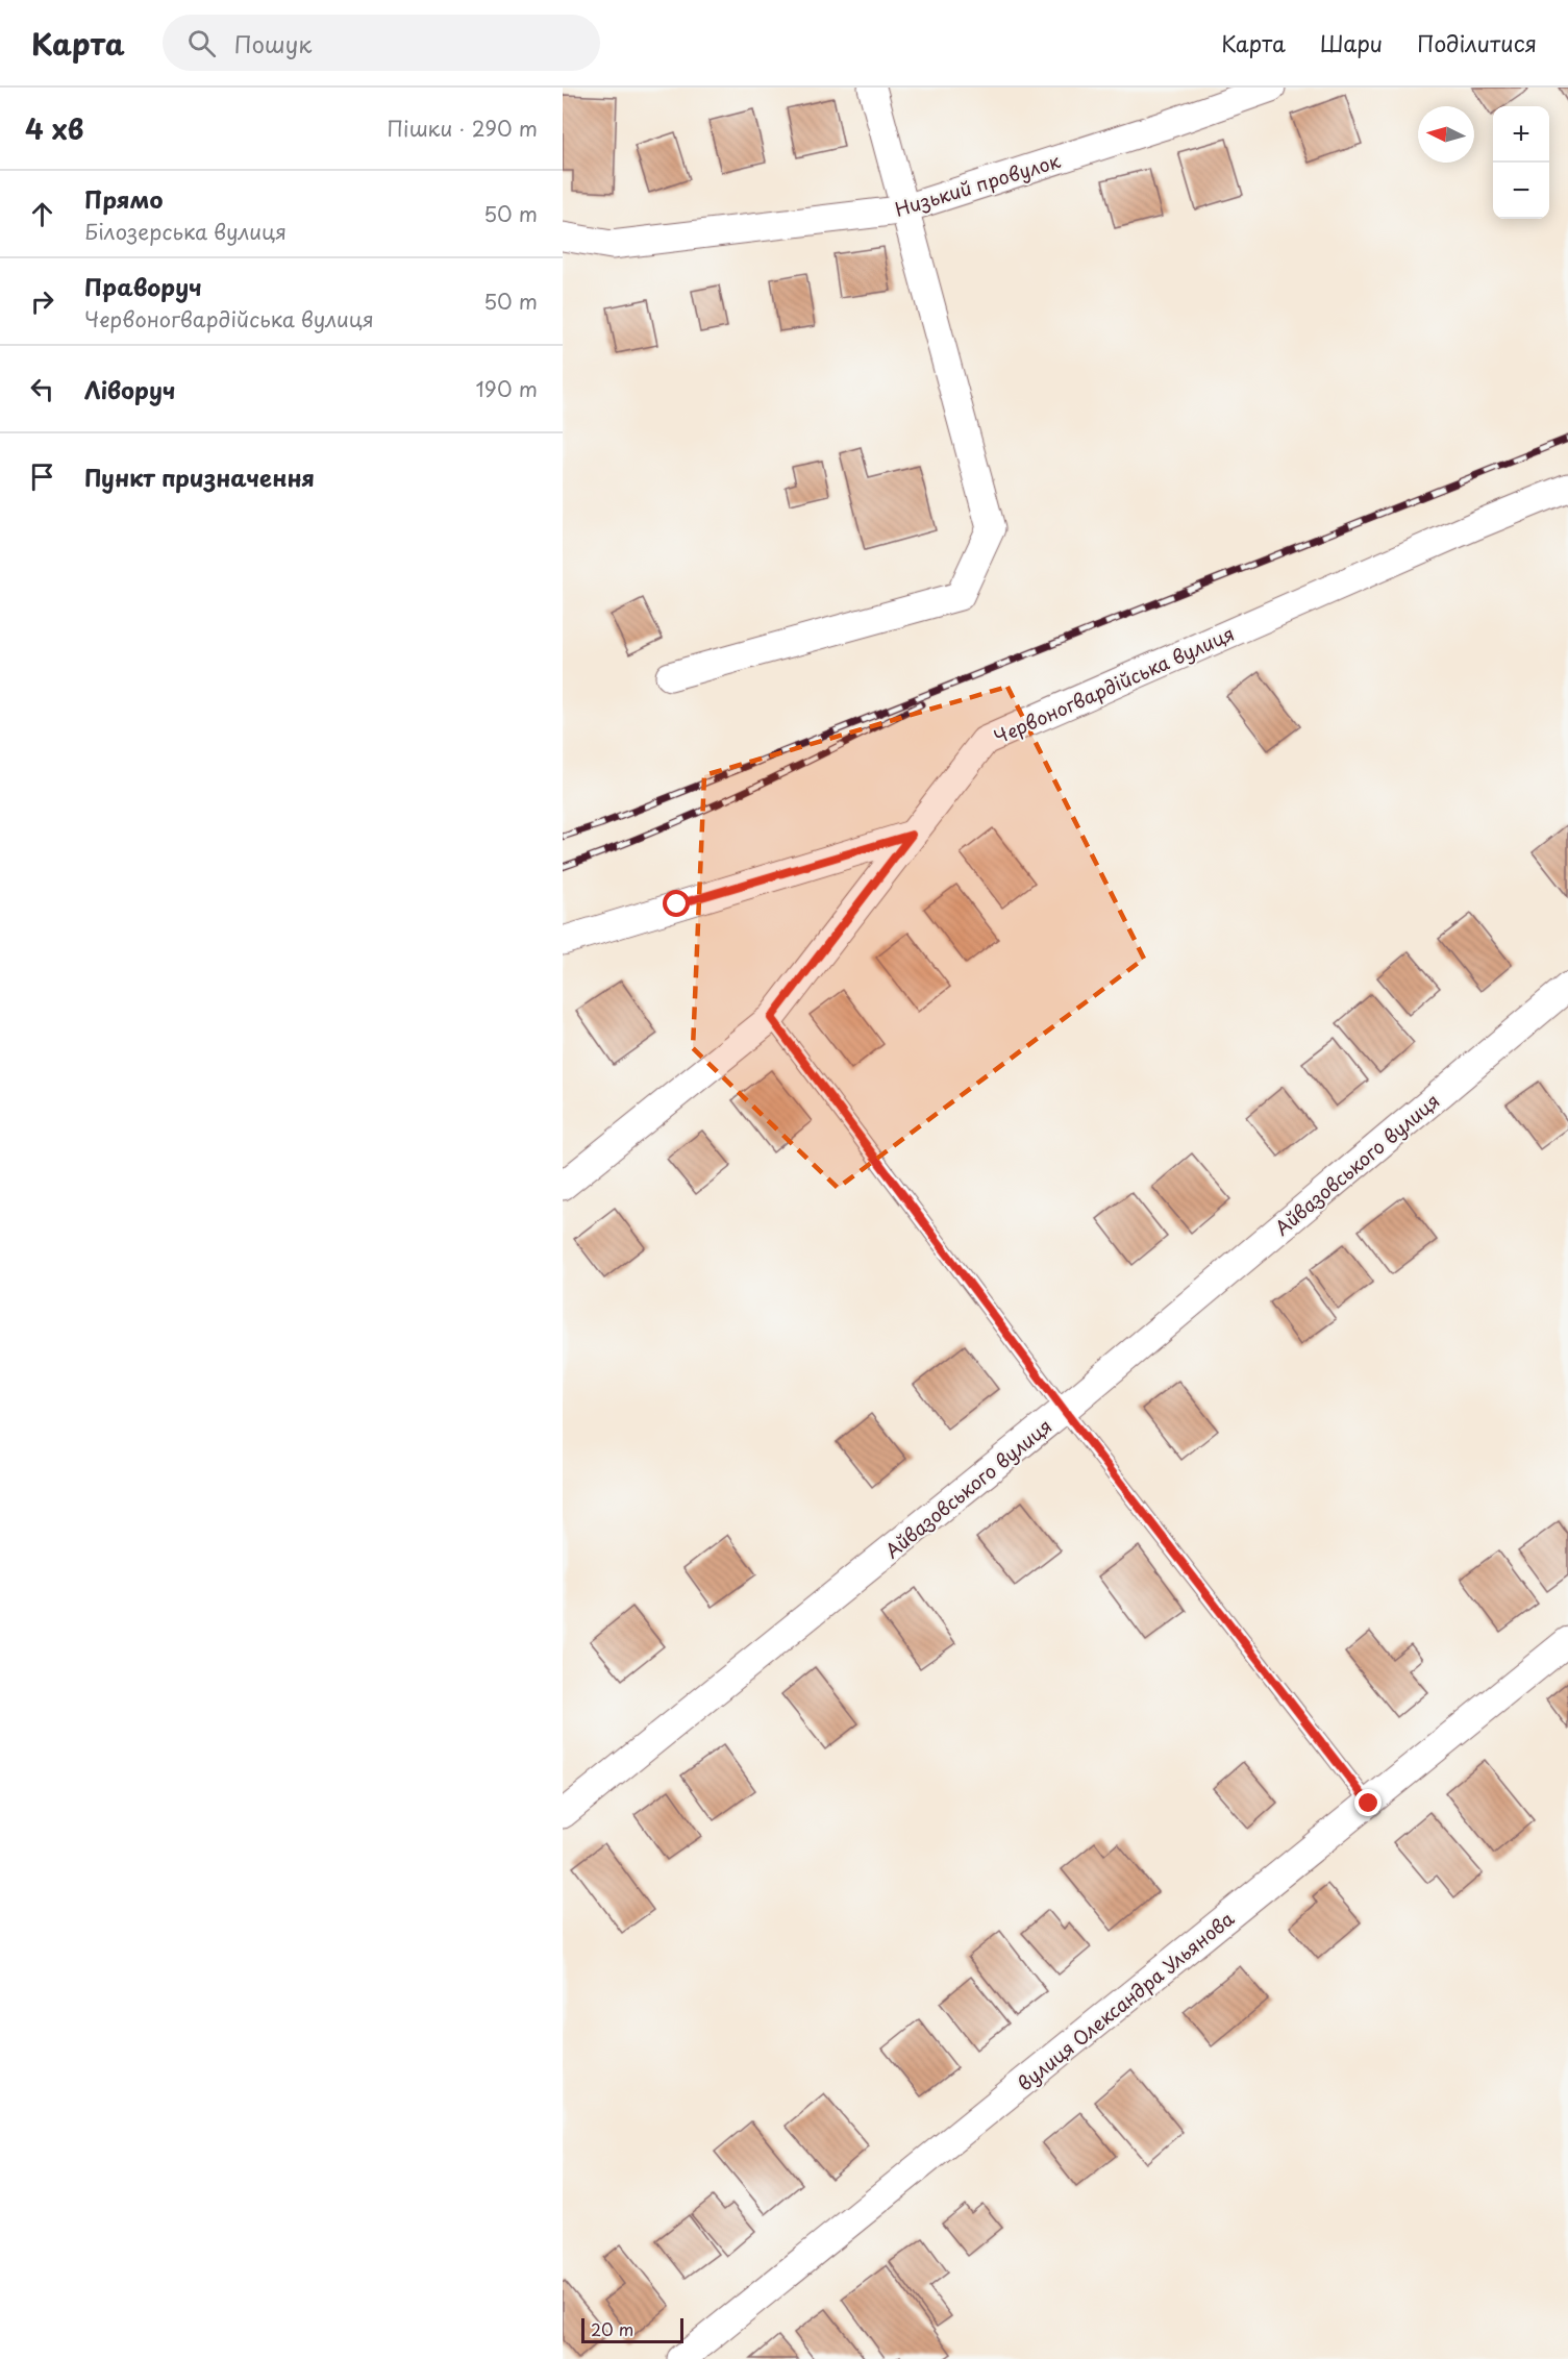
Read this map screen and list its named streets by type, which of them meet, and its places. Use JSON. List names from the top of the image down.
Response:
{
  "streets": {
    "street": [
      "Низький провулок",
      "Червоногвардійська вулиця",
      "Айвазовського вулиця",
      "вулиця Олександра Ульянова"
    ]
  },
  "scale_bar": "20 m",
  "north": "left",
  "page": {
    "header": "Карта",
    "search": "Пошук",
    "nav": ["Карта", "Шари", "Поділитися"],
    "heading": ["4 хв", "Пішки · 290 m"],
    "map_buttons": ["+", "−"],
    "list": [
      ["Прямо", "Білозерська вулиця", "50 m"],
      ["Праворуч", "Червоногвардійська вулиця", "50 m"],
      ["Ліворуч", "190 m"],
      "Пункт призначення"
    ],
    "scale": "20 m"
  }
}
